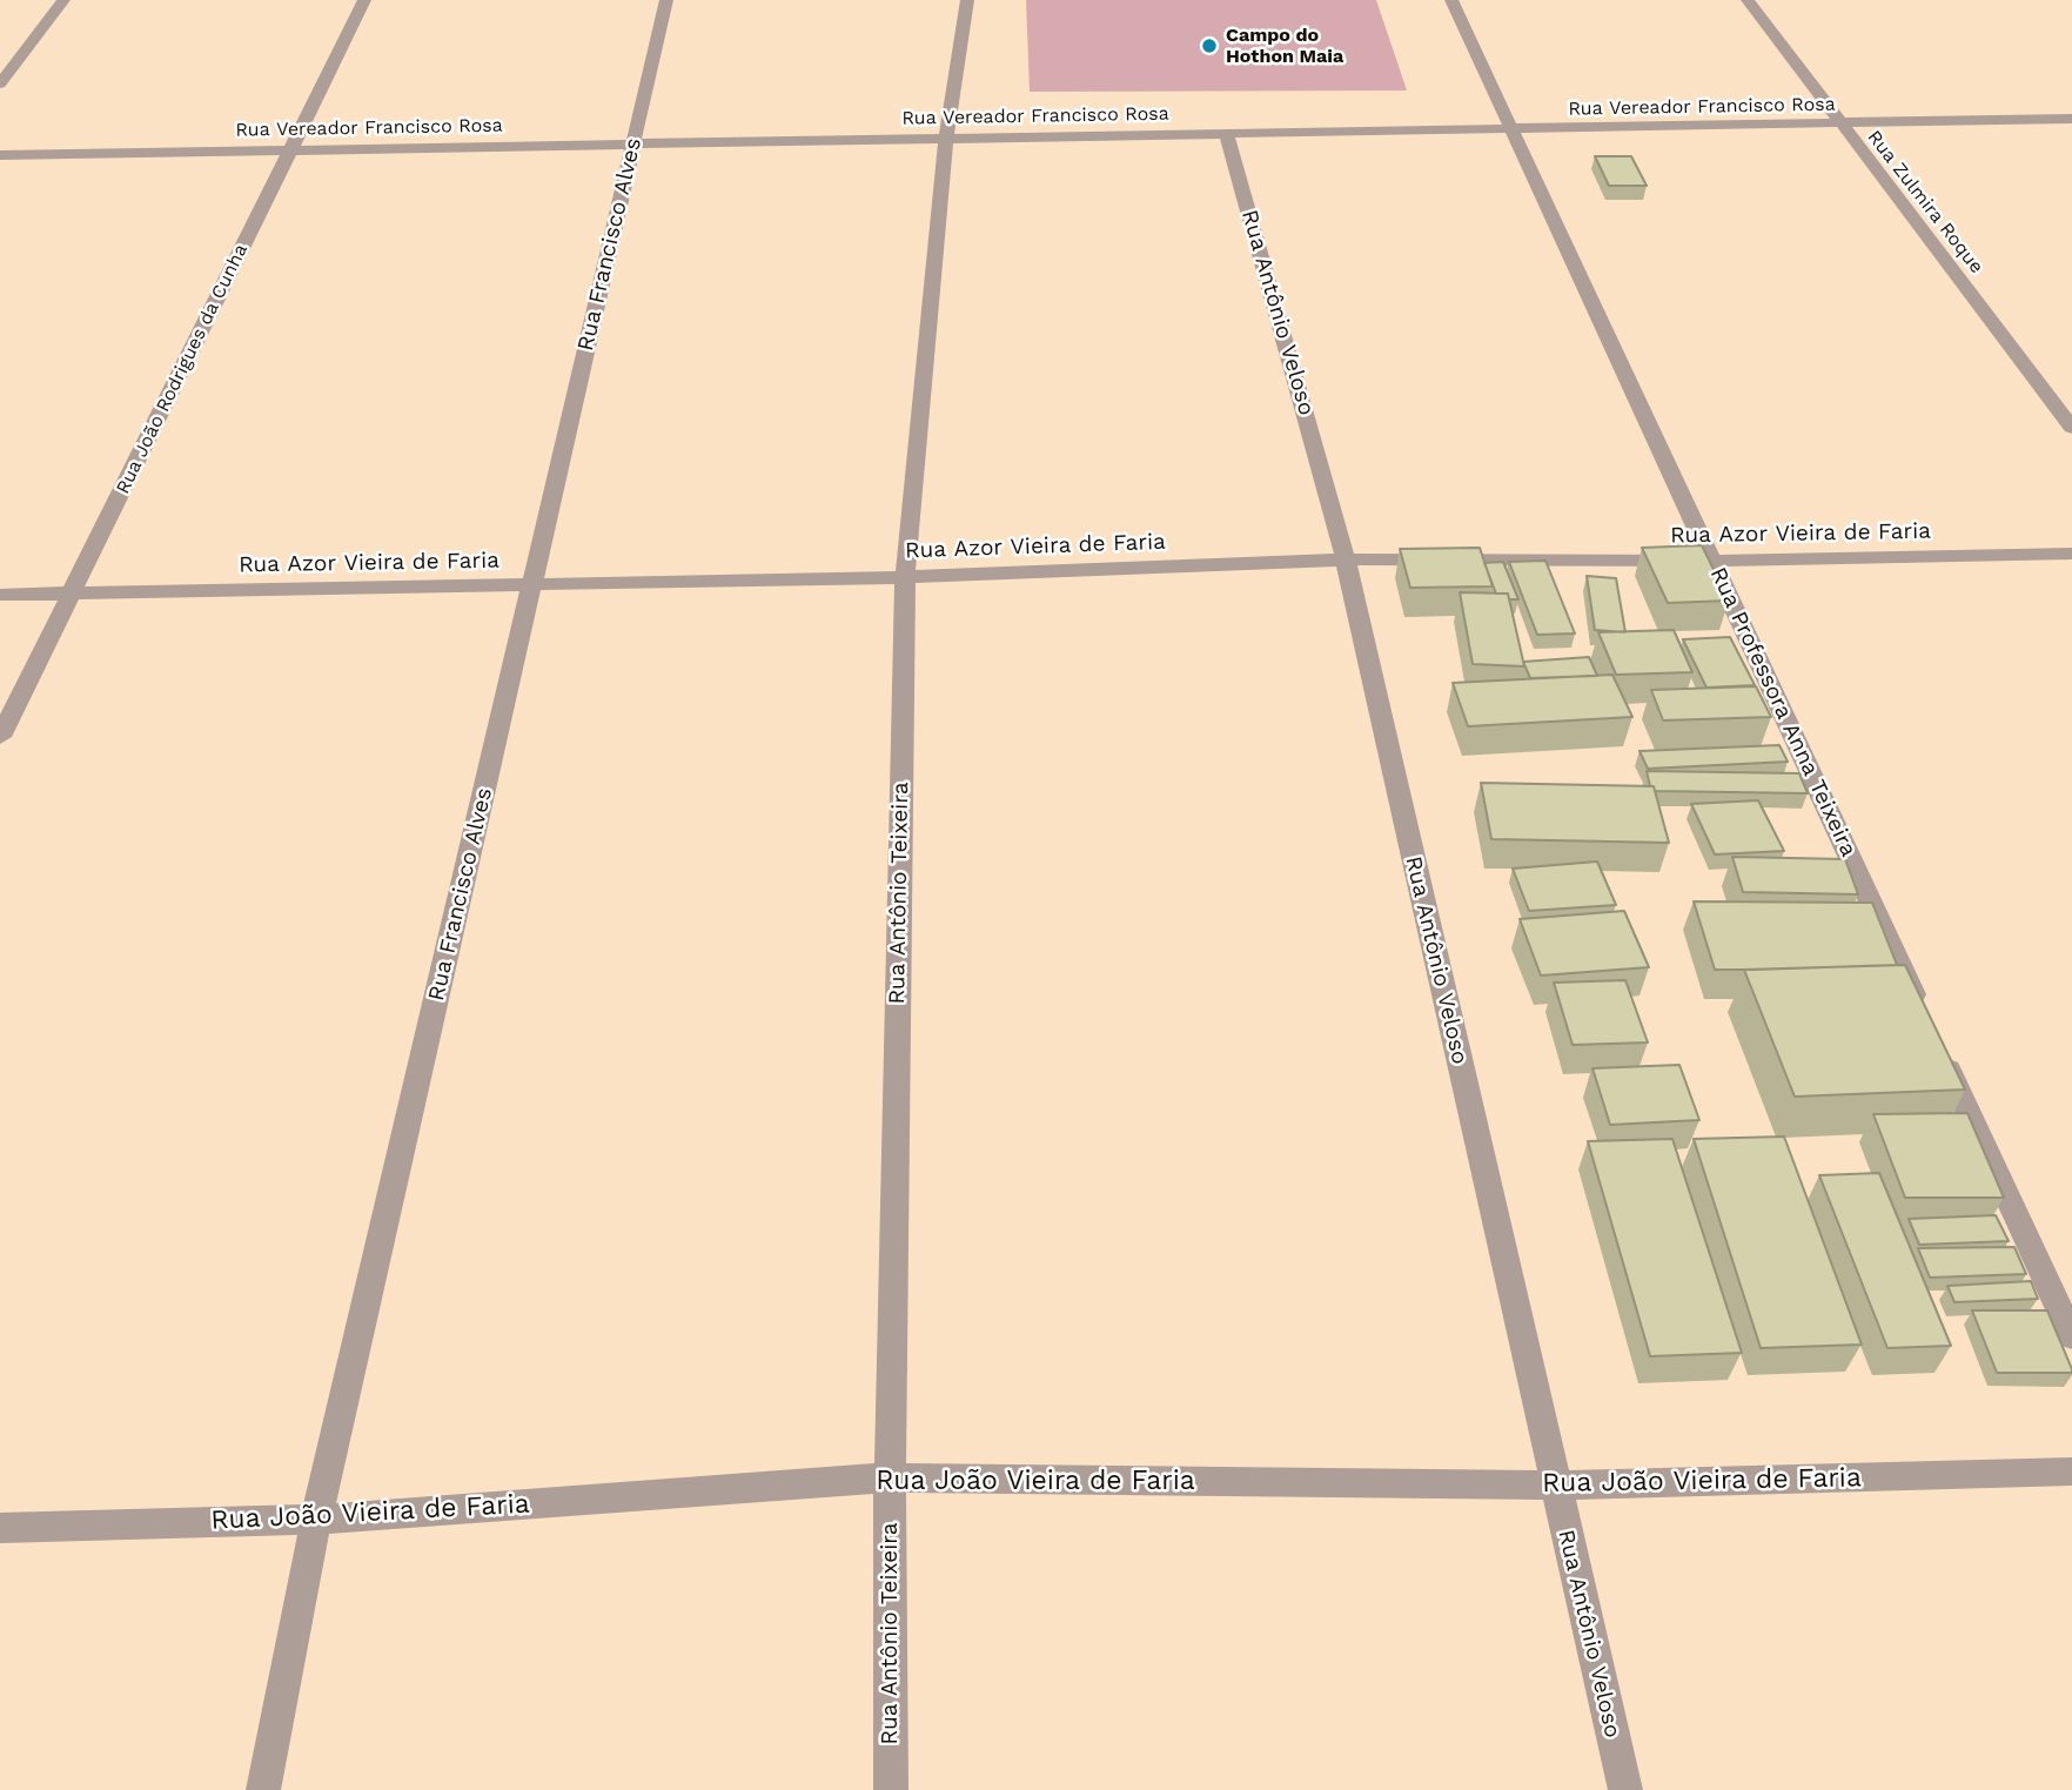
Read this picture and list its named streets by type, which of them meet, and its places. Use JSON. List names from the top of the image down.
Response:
{
  "streets": {
    "street": [
      "Rua Vereador Francisco Rosa",
      "Rua Zulmira Roque",
      "Rua Francisco Alves",
      "Rua Antônio Veloso",
      "Rua João Rodrigues da Cunha",
      "Rua Azor Vieira de Faria",
      "Rua Professora Anna Teixeira",
      "Rua Antônio Teixeira",
      "Rua João Vieira de Faria"
    ]
  },
  "crossings": [
    ["Rua Vereador Francisco Rosa", "Rua Zulmira Roque"],
    ["Rua Vereador Francisco Rosa", "Rua Francisco Alves"],
    ["Rua Vereador Francisco Rosa", "Rua Antônio Veloso"],
    ["Rua Vereador Francisco Rosa", "Rua João Rodrigues da Cunha"],
    ["Rua Vereador Francisco Rosa", "Rua Professora Anna Teixeira"],
    ["Rua Vereador Francisco Rosa", "Rua Antônio Teixeira"],
    ["Rua Francisco Alves", "Rua Azor Vieira de Faria"],
    ["Rua Francisco Alves", "Rua João Vieira de Faria"],
    ["Rua Antônio Veloso", "Rua Azor Vieira de Faria"],
    ["Rua Antônio Veloso", "Rua João Vieira de Faria"],
    ["Rua João Rodrigues da Cunha", "Rua Azor Vieira de Faria"],
    ["Rua Azor Vieira de Faria", "Rua Professora Anna Teixeira"],
    ["Rua Azor Vieira de Faria", "Rua Antônio Teixeira"],
    ["Rua Antônio Teixeira", "Rua João Vieira de Faria"]
  ],
  "places": ["Campo do Hothon Maia"]
}
